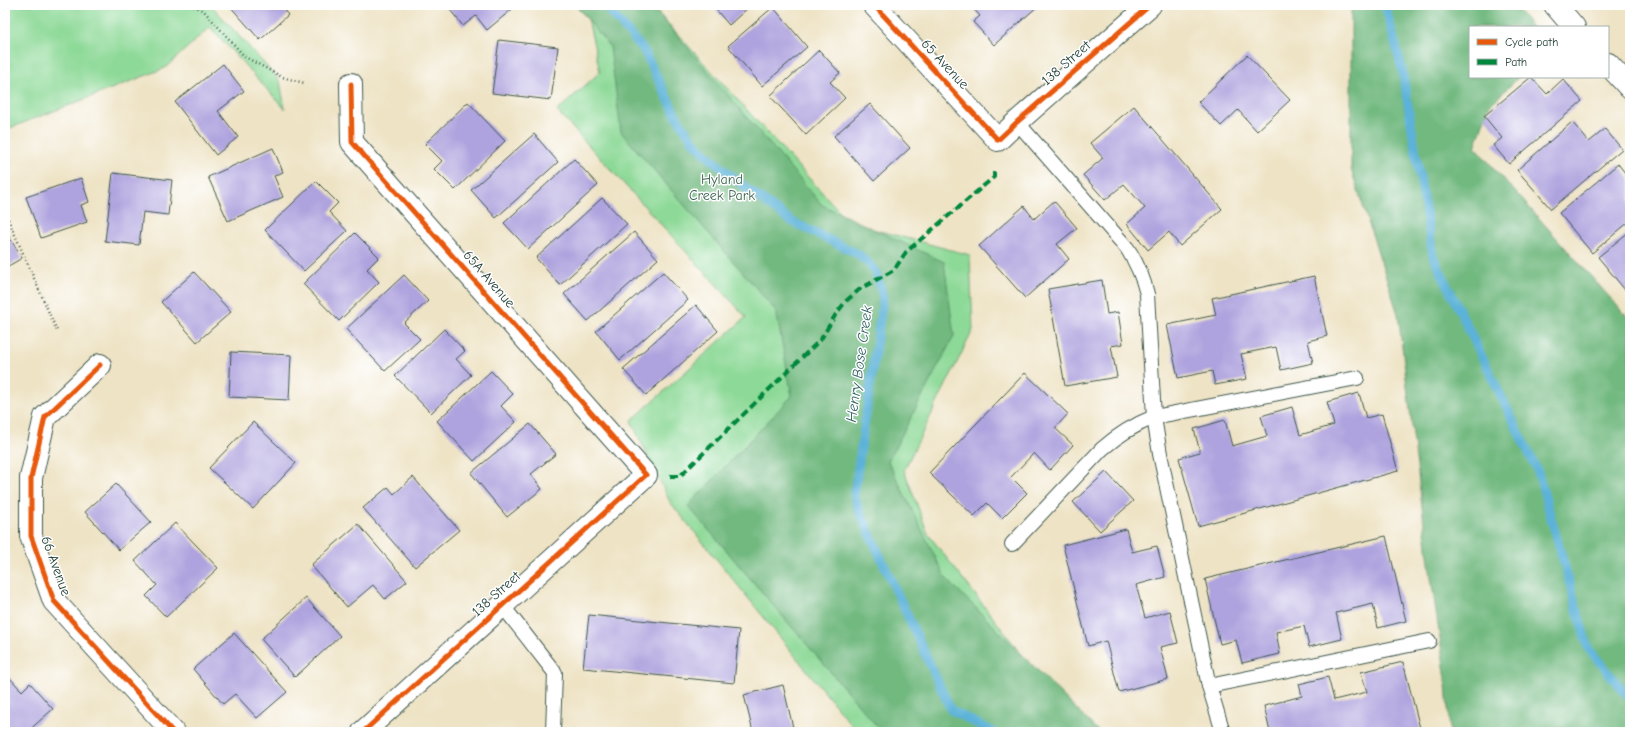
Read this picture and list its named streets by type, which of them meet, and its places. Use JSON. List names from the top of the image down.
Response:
{
  "streets": {
    "street": [
      "138 Street",
      "65 Avenue",
      "65A Avenue",
      "66 Avenue"
    ]
  },
  "crossings": [
    ["138 Street", "65 Avenue"],
    ["138 Street", "65A Avenue"]
  ],
  "water": ["Henry Bose Creek"],
  "parks": ["Hyland Creek Park"],
  "legend": ["Cycle path", "Path"]
}
